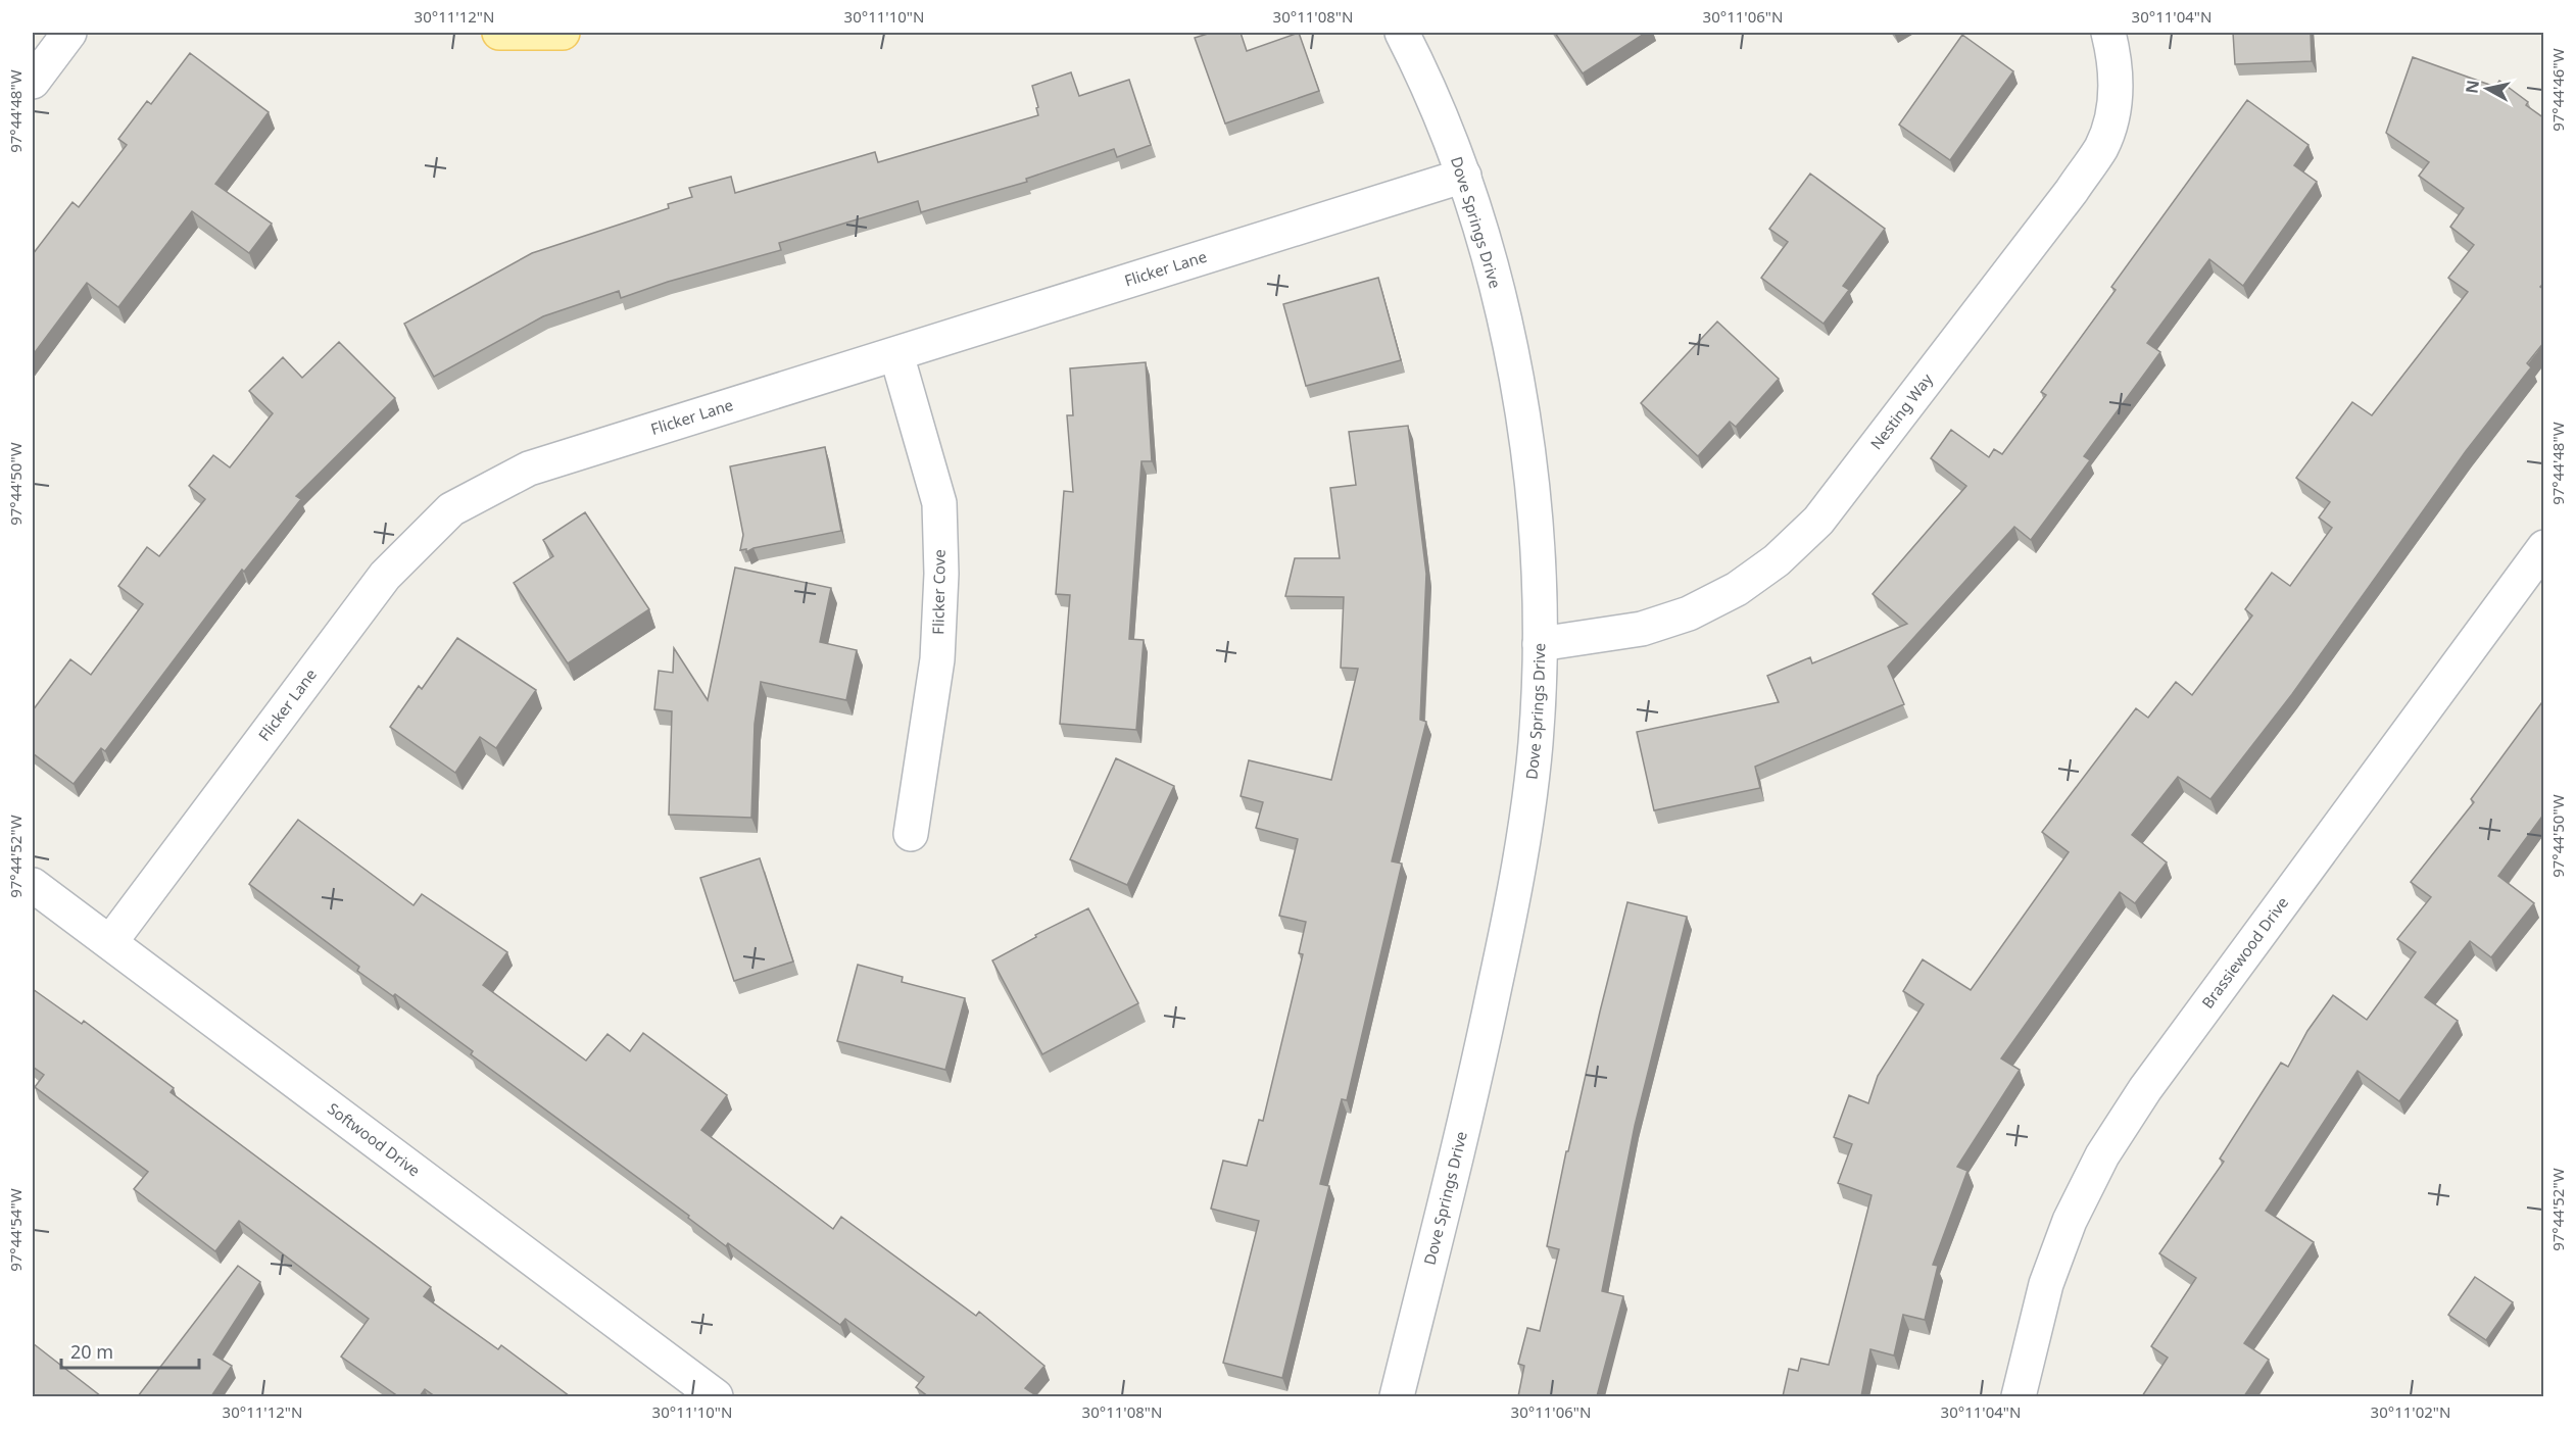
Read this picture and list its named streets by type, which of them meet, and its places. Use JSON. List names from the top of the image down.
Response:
{
  "streets": {
    "street": [
      "Dove Springs Drive",
      "Flicker Lane",
      "Nesting Way",
      "Flicker Cove",
      "Brassiewood Drive",
      "Softwood Drive"
    ]
  },
  "crossings": [
    ["Dove Springs Drive", "Flicker Lane"],
    ["Dove Springs Drive", "Nesting Way"],
    ["Flicker Lane", "Flicker Cove"],
    ["Flicker Lane", "Softwood Drive"]
  ],
  "scale_bar": "20 m",
  "north": "left",
  "coordinates": [
    "30°11'12\"N",
    "30°11'10\"N",
    "30°11'08\"N",
    "30°11'06\"N",
    "30°11'04\"N",
    "97°44'46\"W",
    "97°44'48\"W",
    "97°44'50\"W",
    "97°44'52\"W",
    "97°44'54\"W",
    "30°11'02\"N"
  ]
}
